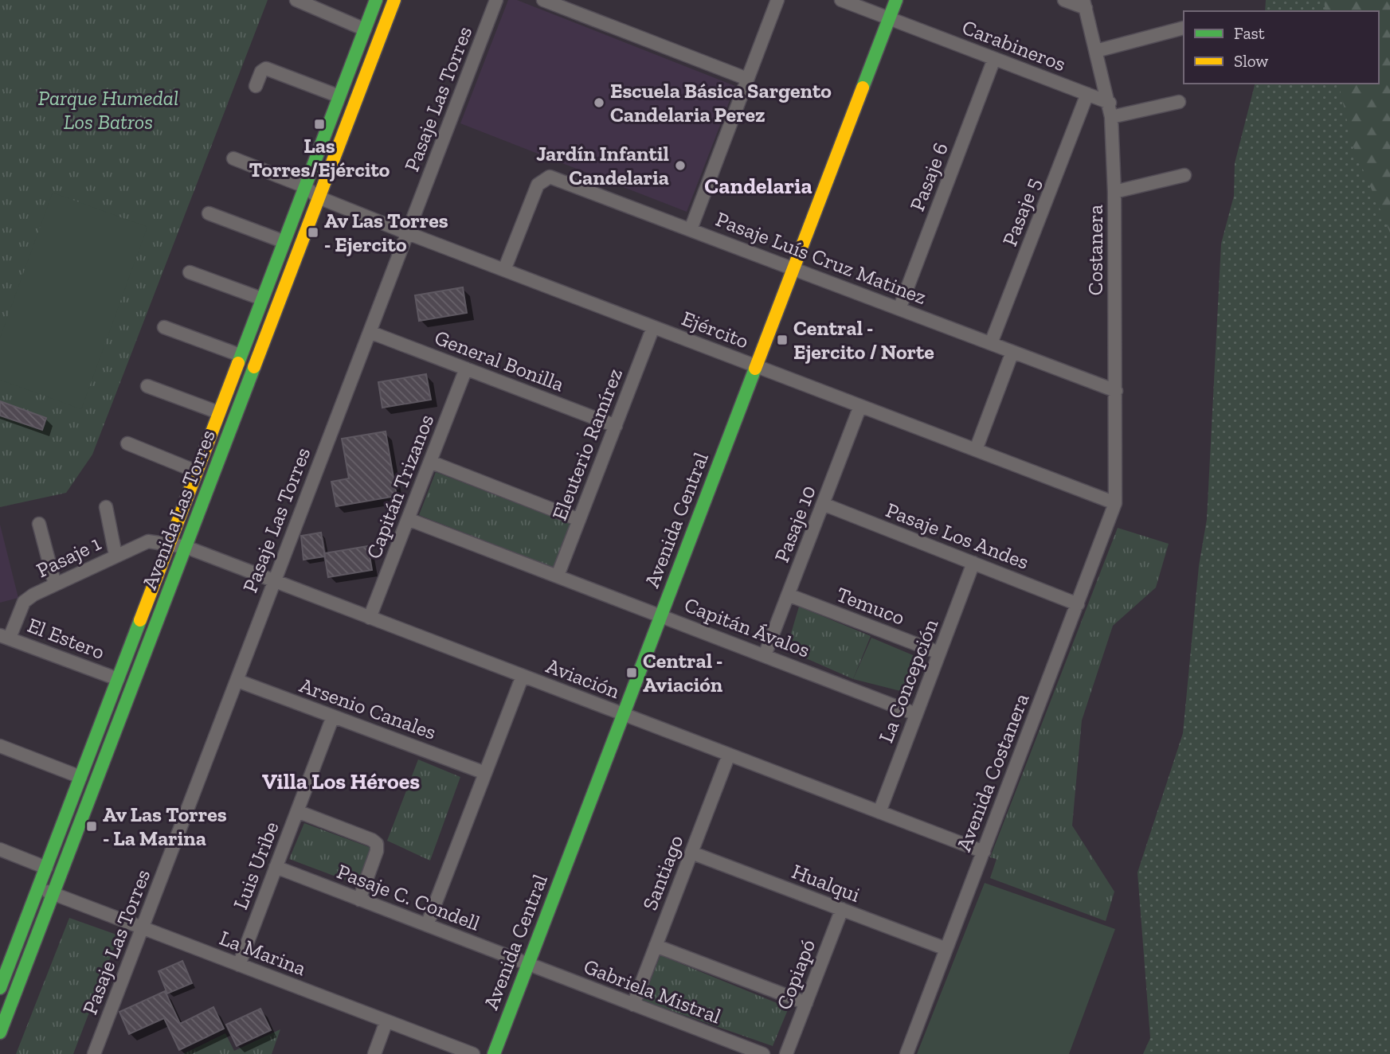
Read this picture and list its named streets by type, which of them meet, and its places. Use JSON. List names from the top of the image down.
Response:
{
  "streets": {
    "street": [
      "Carabineros",
      "Pasaje Las Torres",
      "Pasaje 6",
      "Pasaje 5",
      "Costanera",
      "Pasaje Luís Cruz Matinez",
      "Ejército",
      "General Bonilla",
      "Eleuterio Ramírez",
      "Capitán Trizanos",
      "Avenida Las Torres",
      "Avenida Central",
      "Pasaje 10",
      "Pasaje Los Andes",
      "Pasaje 1",
      "Temuco",
      "Capitán Ávalos",
      "El Estero",
      "Aviación",
      "La Concepción",
      "Arsenio Canales",
      "Avenida Costanera",
      "Luis Uribe",
      "Santiago",
      "Hualqui",
      "Pasaje C. Condell",
      "La Marina",
      "Copiapó",
      "Gabriela Mistral"
    ]
  },
  "crossings": [
    ["Carabineros", "Pasaje 6"],
    ["Carabineros", "Pasaje 5"],
    ["Carabineros", "Costanera"],
    ["Carabineros", "Avenida Central"],
    ["Pasaje Las Torres", "Ejército"],
    ["Pasaje Las Torres", "General Bonilla"],
    ["Pasaje Las Torres", "Aviación"],
    ["Pasaje Las Torres", "Arsenio Canales"],
    ["Pasaje Las Torres", "La Marina"],
    ["Pasaje 6", "Pasaje Luís Cruz Matinez"],
    ["Pasaje 5", "Pasaje Luís Cruz Matinez"],
    ["Costanera", "Pasaje Luís Cruz Matinez"],
    ["Costanera", "Ejército"],
    ["Costanera", "Avenida Costanera"],
    ["Pasaje Luís Cruz Matinez", "Ejército"],
    ["Pasaje Luís Cruz Matinez", "Avenida Central"],
    ["Ejército", "Eleuterio Ramírez"],
    ["Ejército", "Avenida Las Torres"],
    ["Ejército", "Avenida Central"],
    ["Ejército", "Pasaje 10"],
    ["Ejército", "Avenida Costanera"],
    ["General Bonilla", "Eleuterio Ramírez"],
    ["General Bonilla", "Capitán Trizanos"],
    ["Eleuterio Ramírez", "Capitán Ávalos"],
    ["Capitán Trizanos", "Capitán Ávalos"],
    ["Capitán Trizanos", "Aviación"],
    ["Avenida Las Torres", "Pasaje 1"],
    ["Avenida Las Torres", "El Estero"],
    ["Avenida Las Torres", "Aviación"],
    ["Avenida Las Torres", "La Marina"],
    ["Avenida Central", "Capitán Ávalos"],
    ["Avenida Central", "Aviación"],
    ["Avenida Central", "Pasaje C. Condell"],
    ["Avenida Central", "Gabriela Mistral"],
    ["Pasaje 10", "Pasaje Los Andes"],
    ["Pasaje 10", "Temuco"],
    ["Pasaje 10", "Capitán Ávalos"],
    ["Pasaje Los Andes", "La Concepción"],
    ["Pasaje Los Andes", "Avenida Costanera"],
    ["Pasaje 1", "El Estero"],
    ["Pasaje 1", "Aviación"],
    ["Temuco", "La Concepción"],
    ["Capitán Ávalos", "La Concepción"],
    ["Aviación", "La Concepción"],
    ["Aviación", "Avenida Costanera"],
    ["Aviación", "Santiago"],
    ["Arsenio Canales", "Luis Uribe"],
    ["Avenida Costanera", "Hualqui"],
    ["Luis Uribe", "Pasaje C. Condell"],
    ["Luis Uribe", "La Marina"],
    ["Santiago", "Hualqui"],
    ["Santiago", "Gabriela Mistral"],
    ["Hualqui", "Copiapó"],
    ["Pasaje C. Condell", "Gabriela Mistral"],
    ["Copiapó", "Gabriela Mistral"]
  ],
  "districts": ["Candelaria", "Villa Los Héroes"],
  "parks": ["Parque Humedal Los Batros"],
  "places": {
    "other": ["Escuela Básica Sargento Candelaria Perez", "Jardín Infantil Candelaria"],
    "transit": [
      "Las Torres/Ejército",
      "Av Las Torres - Ejercito",
      "Central - Ejercito / Norte",
      "Central - Aviación",
      "Av Las Torres - La Marina"
    ]
  },
  "legend": ["Fast", "Slow"]
}
